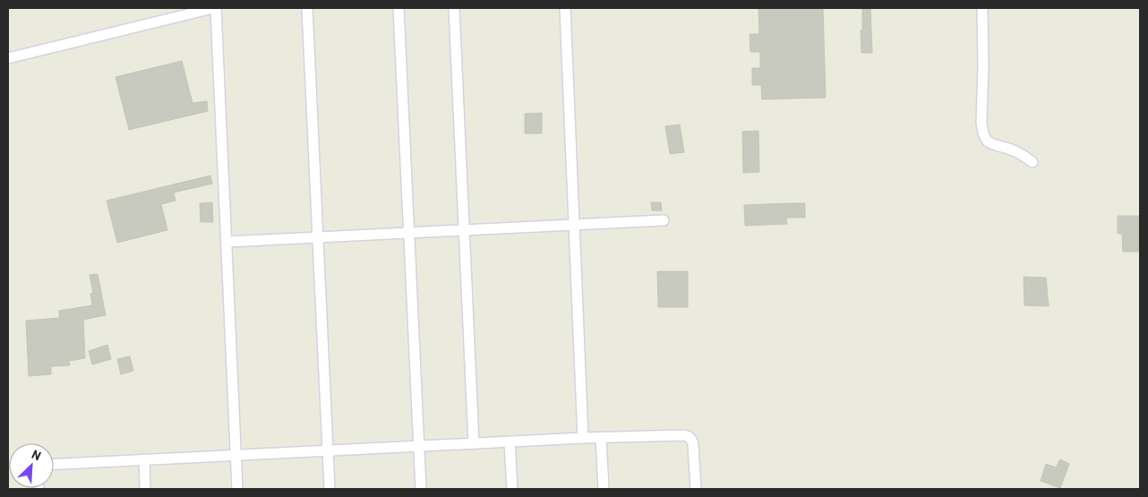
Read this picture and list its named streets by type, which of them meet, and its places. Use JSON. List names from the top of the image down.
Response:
{
  "north": "top right"
}
